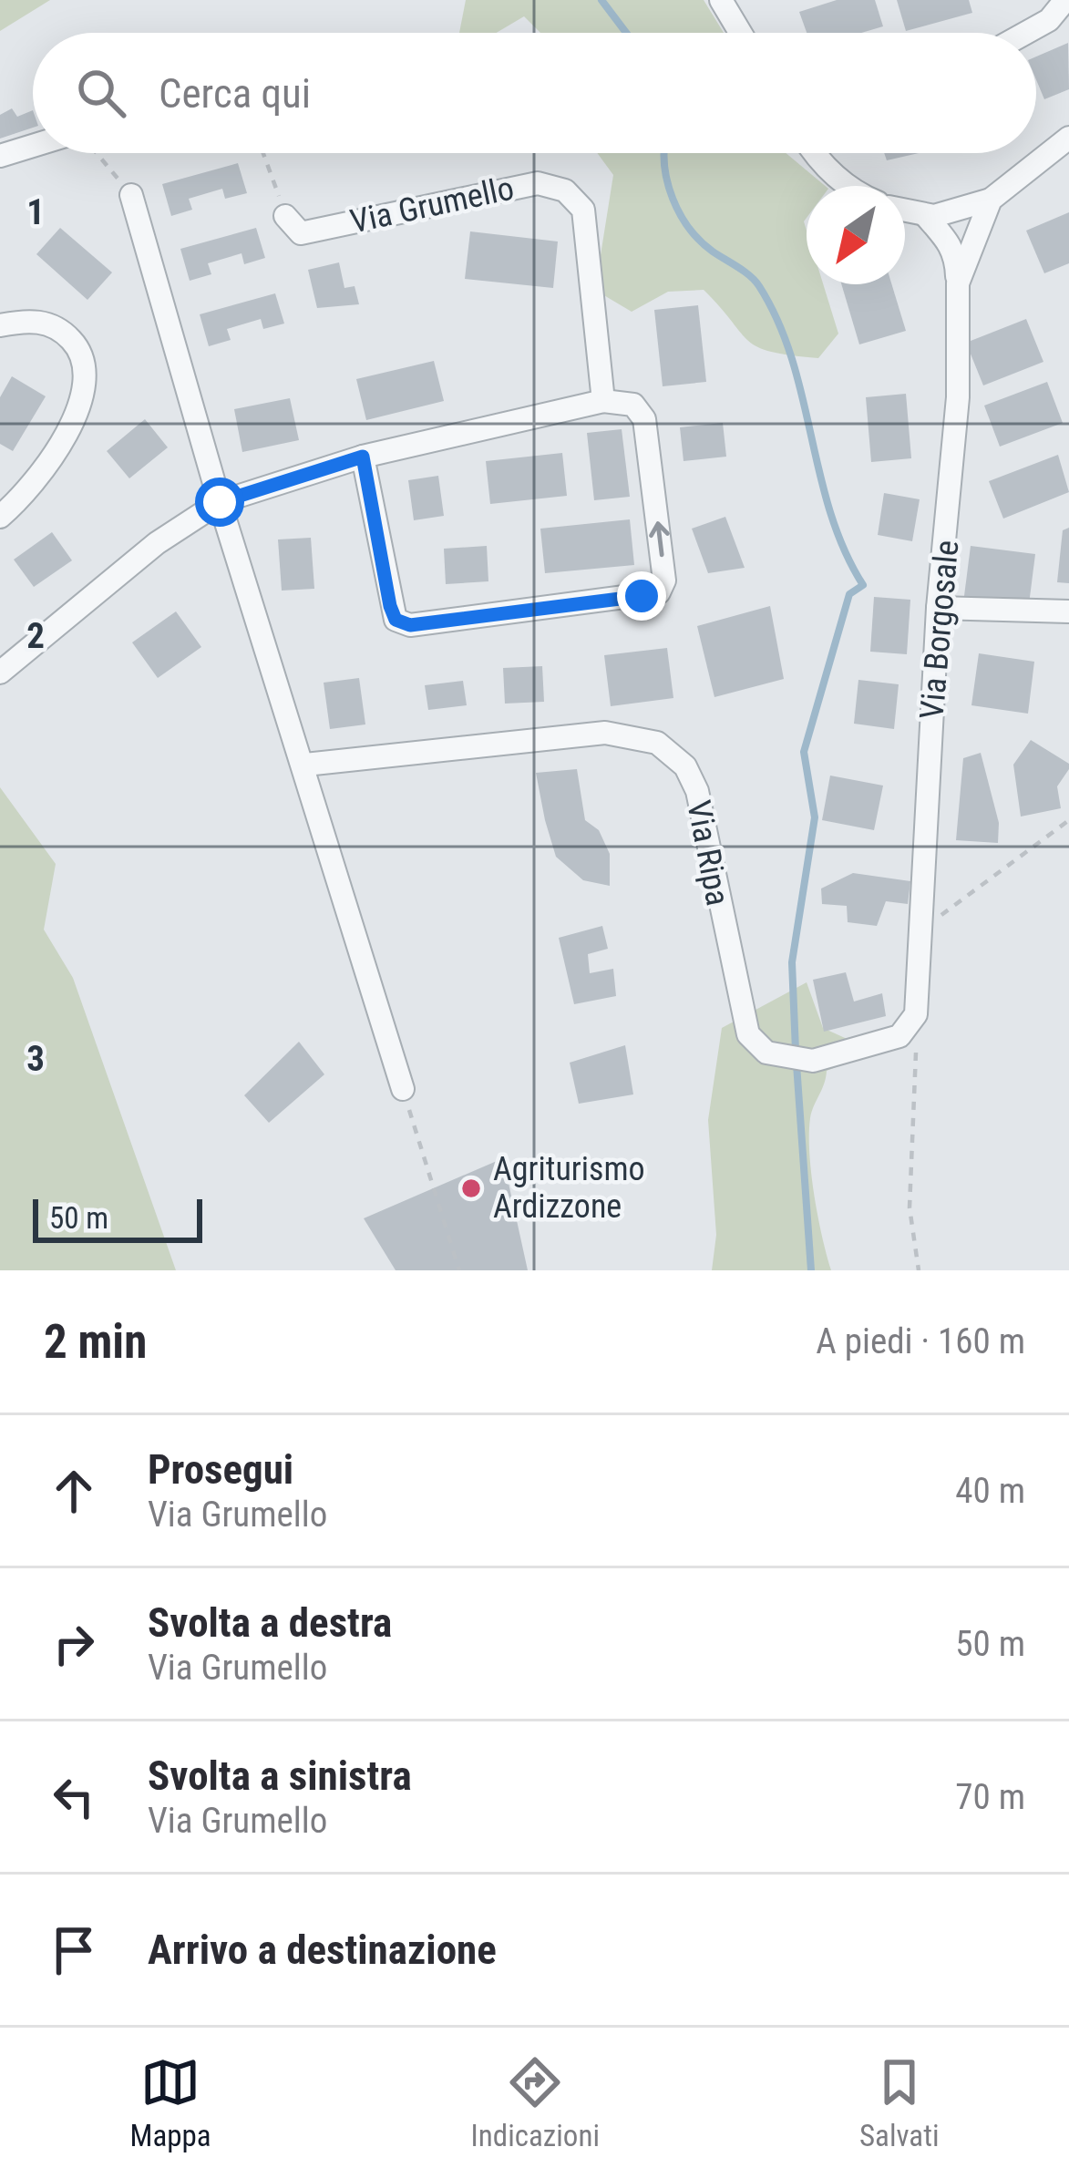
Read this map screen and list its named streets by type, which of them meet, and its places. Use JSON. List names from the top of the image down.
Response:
{
  "streets": {
    "street": ["Via Grumello", "Via Borgosale", "Via Ripa"]
  },
  "crossings": [
    ["Via Borgosale", "Via Ripa"]
  ],
  "places": ["Agriturismo Ardizzone"],
  "scale_bar": "50 m",
  "north": "bottom left",
  "page": {
    "search": "Cerca qui",
    "scale": "50 m",
    "heading": ["2 min", "A piedi · 160 m"],
    "list": [
      ["Prosegui", "Via Grumello", "40 m"],
      ["Svolta a destra", "Via Grumello", "50 m"],
      ["Svolta a sinistra", "Via Grumello", "70 m"],
      "Arrivo a destinazione"
    ],
    "nav": ["Mappa", "Indicazioni", "Salvati"]
  },
  "grid": {
    "rows": ["1", "2", "3"]
  }
}
